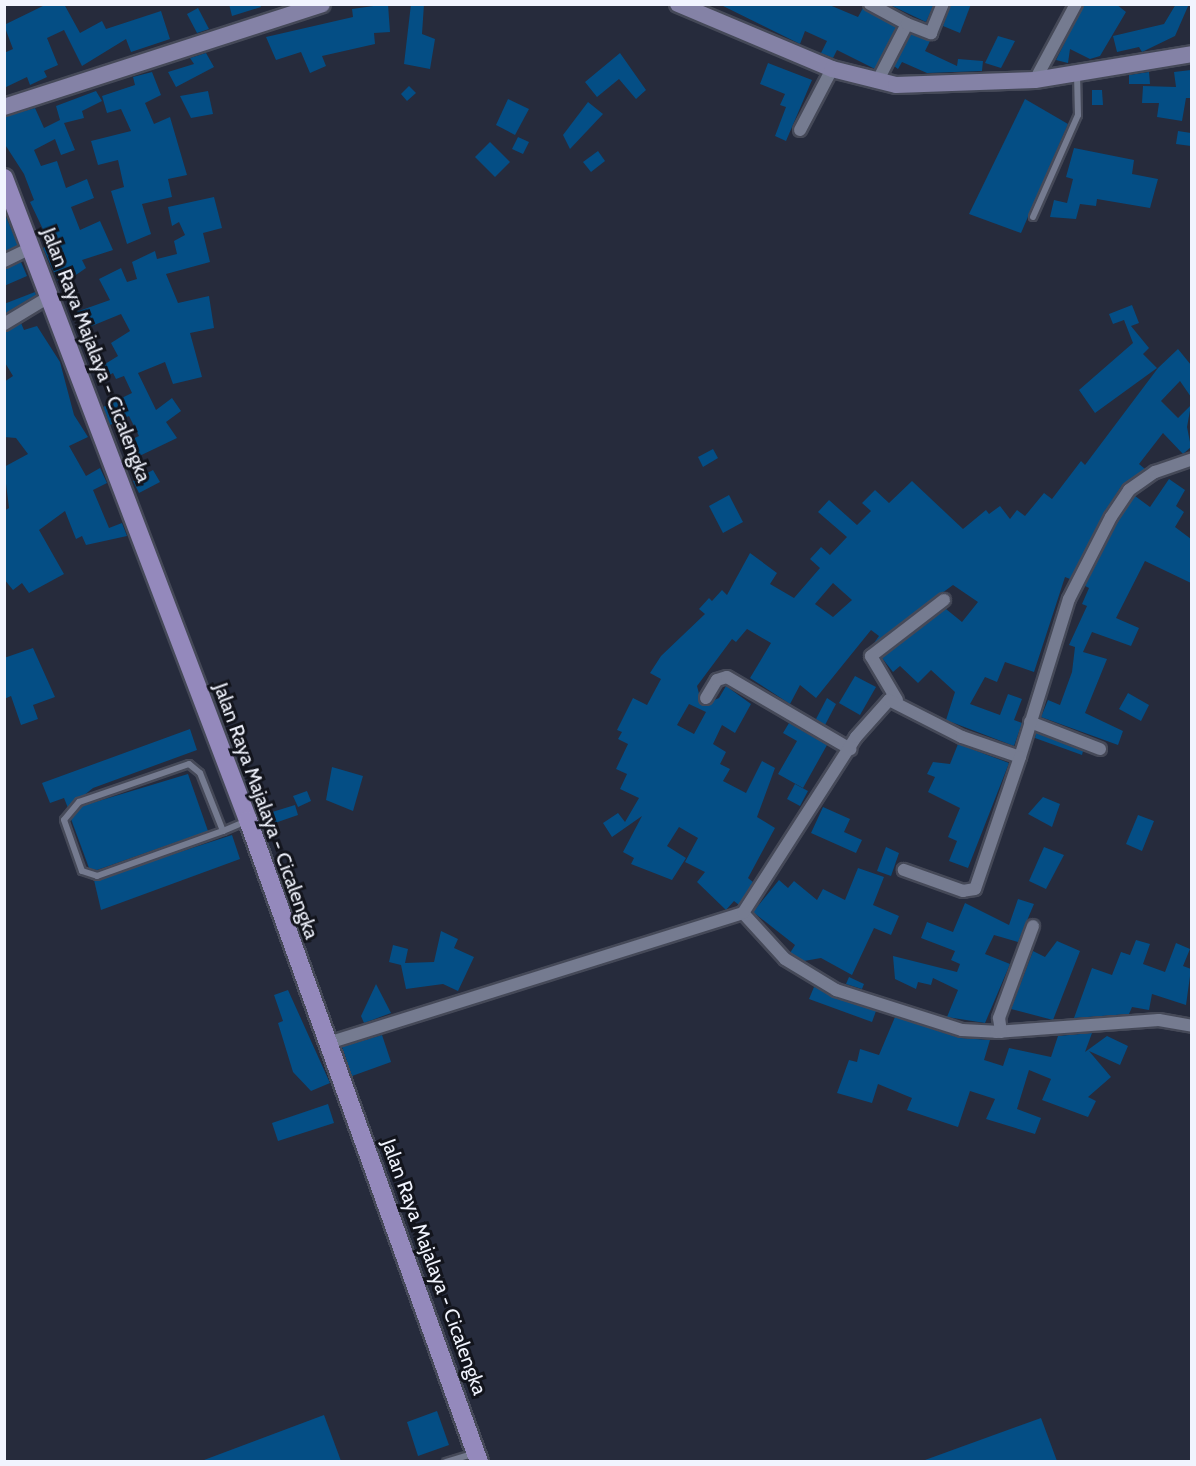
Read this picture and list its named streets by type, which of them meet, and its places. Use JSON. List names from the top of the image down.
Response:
{
  "streets": {
    "main road": ["Jalan Raya Majalaya - Cicalengka"]
  }
}
